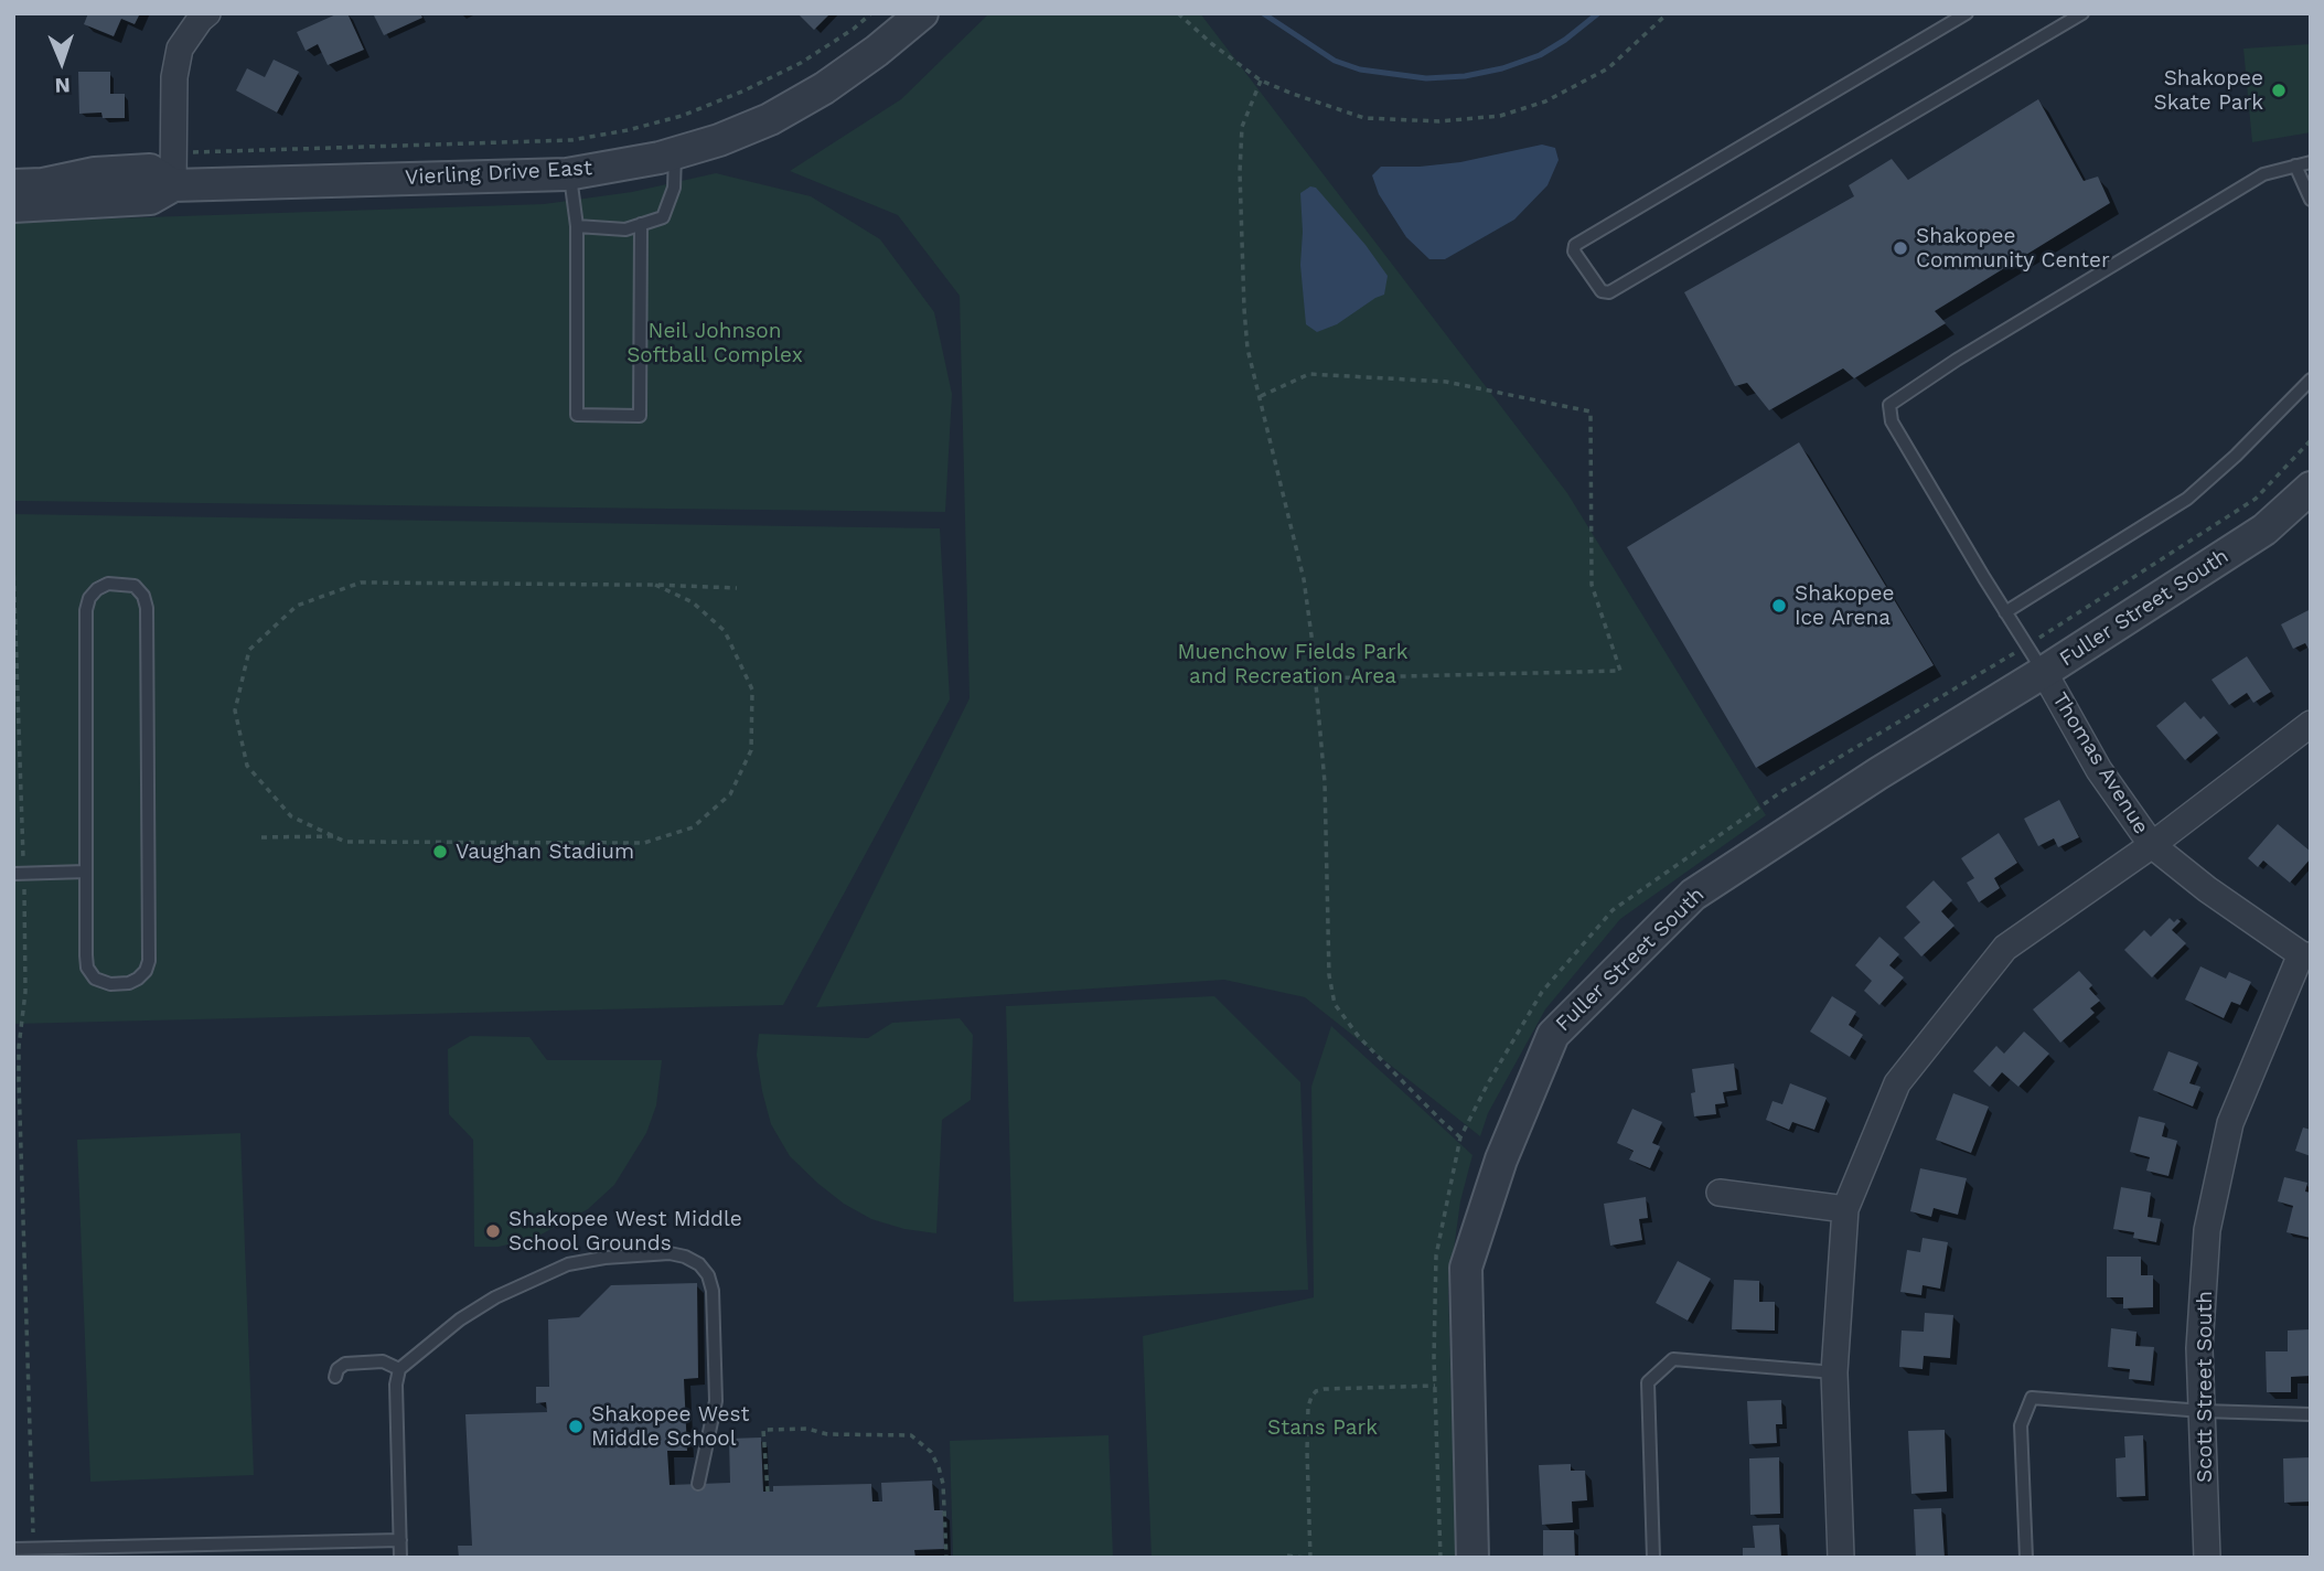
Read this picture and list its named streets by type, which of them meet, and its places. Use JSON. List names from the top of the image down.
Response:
{
  "streets": {
    "street": [
      "Vierling Drive East",
      "Fuller Street South",
      "Thomas Avenue",
      "Scott Street South"
    ]
  },
  "crossings": [
    ["Fuller Street South", "Thomas Avenue"],
    ["Thomas Avenue", "Scott Street South"]
  ],
  "parks": ["Neil Johnson Softball Complex", "Muenchow Fields Park and Recreation Area", "Stans Park"],
  "places": [
    "Shakopee Skate Park",
    "Shakopee Community Center",
    "Shakopee Ice Arena",
    "Vaughan Stadium",
    "Shakopee West Middle School Grounds",
    "Shakopee West Middle School"
  ],
  "north": "bottom"
}
